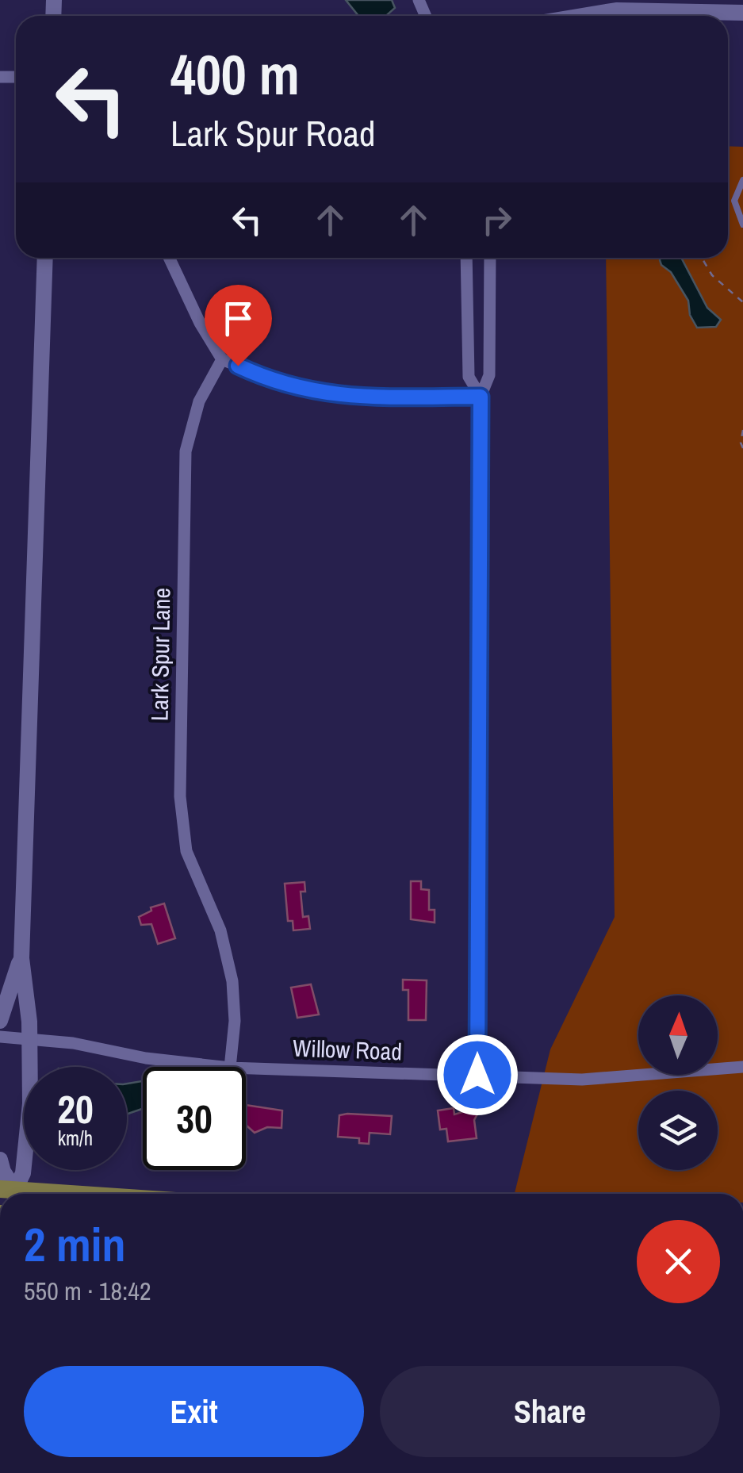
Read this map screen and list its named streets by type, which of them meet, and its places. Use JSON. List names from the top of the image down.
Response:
{
  "streets": {
    "street": ["Lark Spur Lane", "Willow Road"]
  },
  "north": "top",
  "page": {
    "turn": ["400 m", "Lark Spur Road"],
    "speed": "20 km/h",
    "limit": "30",
    "heading": ["2 min", "550 m · 18:42"],
    "buttons": ["Exit", "Share"]
  }
}
